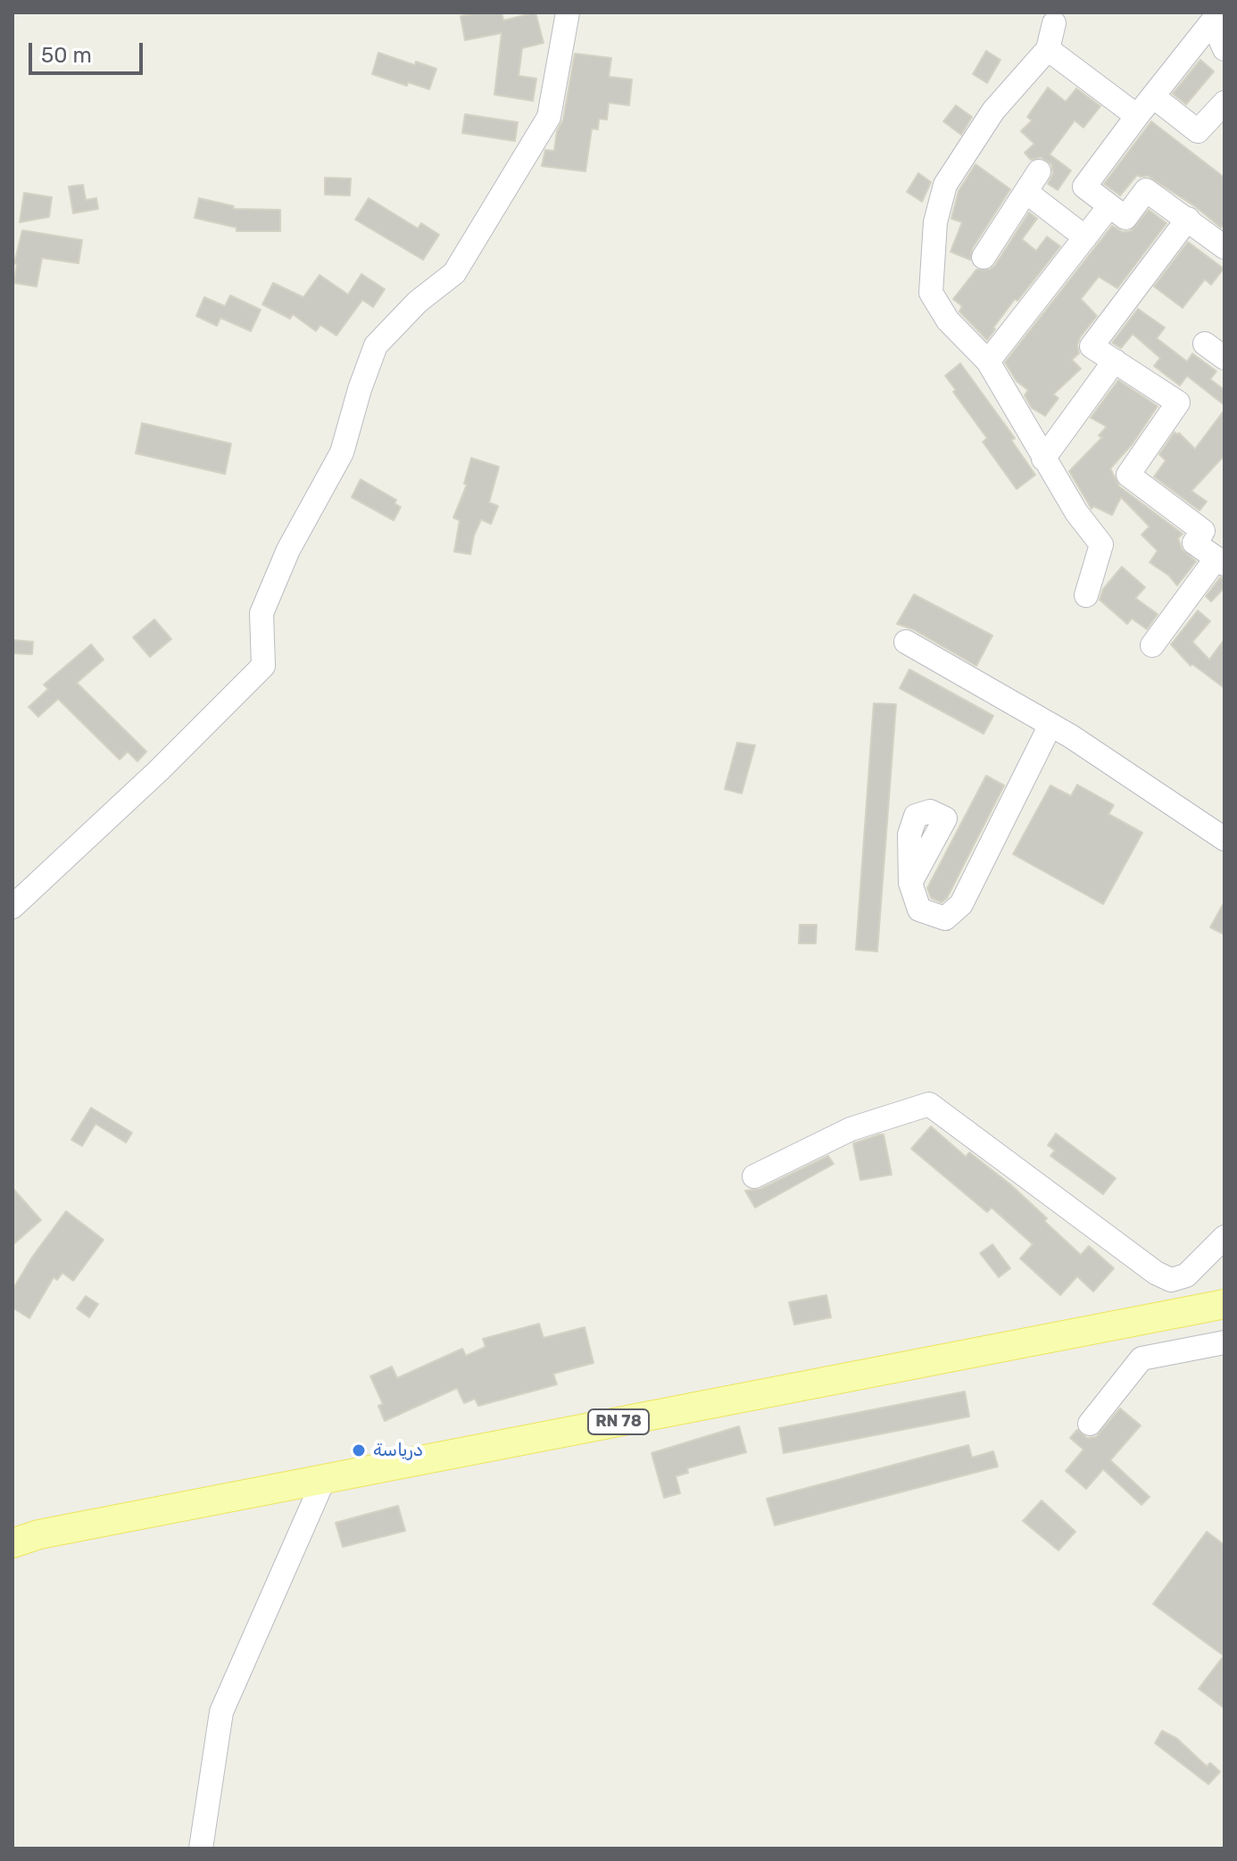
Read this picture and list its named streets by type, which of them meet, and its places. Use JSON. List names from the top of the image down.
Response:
{
  "streets": {
    "main road": ["RN 78"]
  },
  "places": ["درياسة"],
  "scale_bar": "50 m"
}
